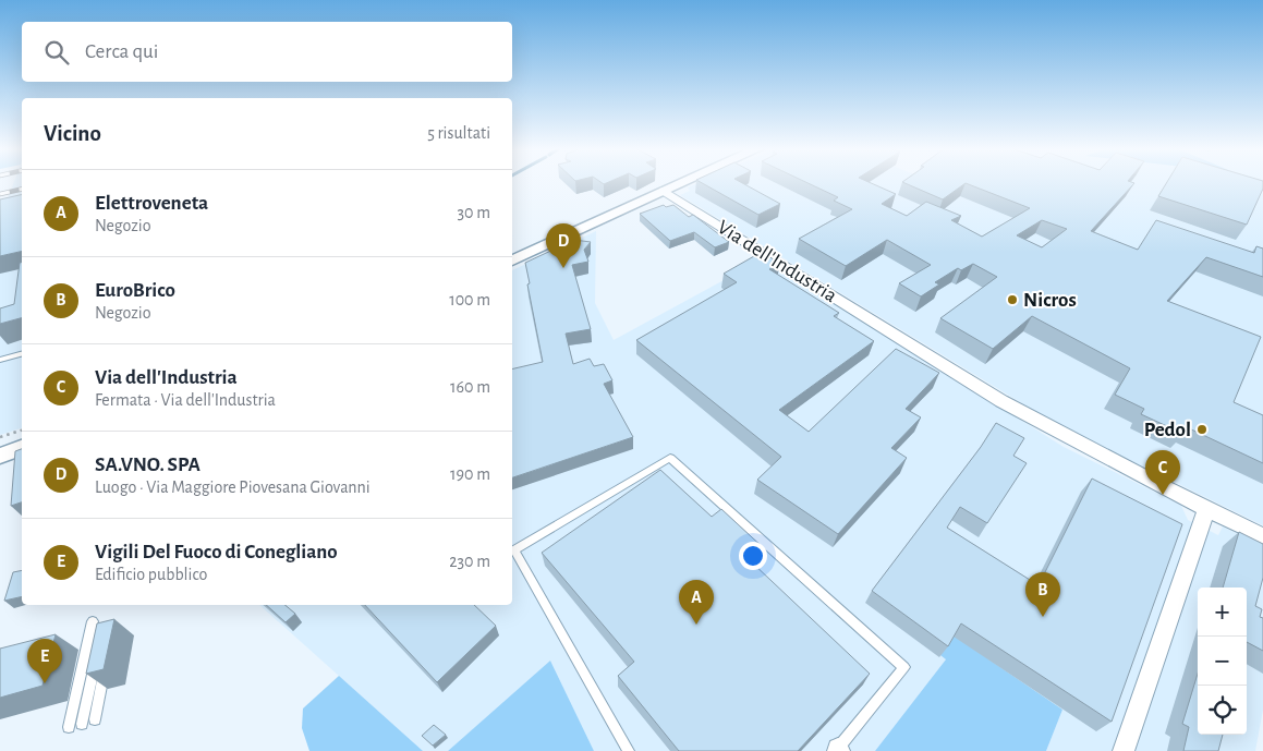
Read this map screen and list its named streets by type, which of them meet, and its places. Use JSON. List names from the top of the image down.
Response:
{
  "streets": {
    "street": ["Via dell'Industria"]
  },
  "places": ["Nicros", "Pedol"],
  "page": {
    "search": "Cerca qui",
    "heading": ["Vicino", "5 risultati"],
    "list": [
      {
        "mark": "A",
        "name": "Elettroveneta",
        "note": "Negozio",
        "value": "30 m"
      },
      {
        "mark": "B",
        "name": "EuroBrico",
        "note": "Negozio",
        "value": "100 m"
      },
      {
        "mark": "C",
        "name": "Via dell'Industria",
        "note": "Fermata · Via dell'Industria",
        "value": "160 m"
      },
      {
        "mark": "D",
        "name": "SA.VNO. SPA",
        "note": "Luogo · Via Maggiore Piovesana Giovanni",
        "value": "190 m"
      },
      {
        "mark": "E",
        "name": "Vigili Del Fuoco di Conegliano",
        "note": "Edificio pubblico",
        "value": "230 m"
      }
    ],
    "pins": [
      "D",
      "C",
      "B",
      "A",
      "E"
    ],
    "map_buttons": ["+", "−"]
  }
}
